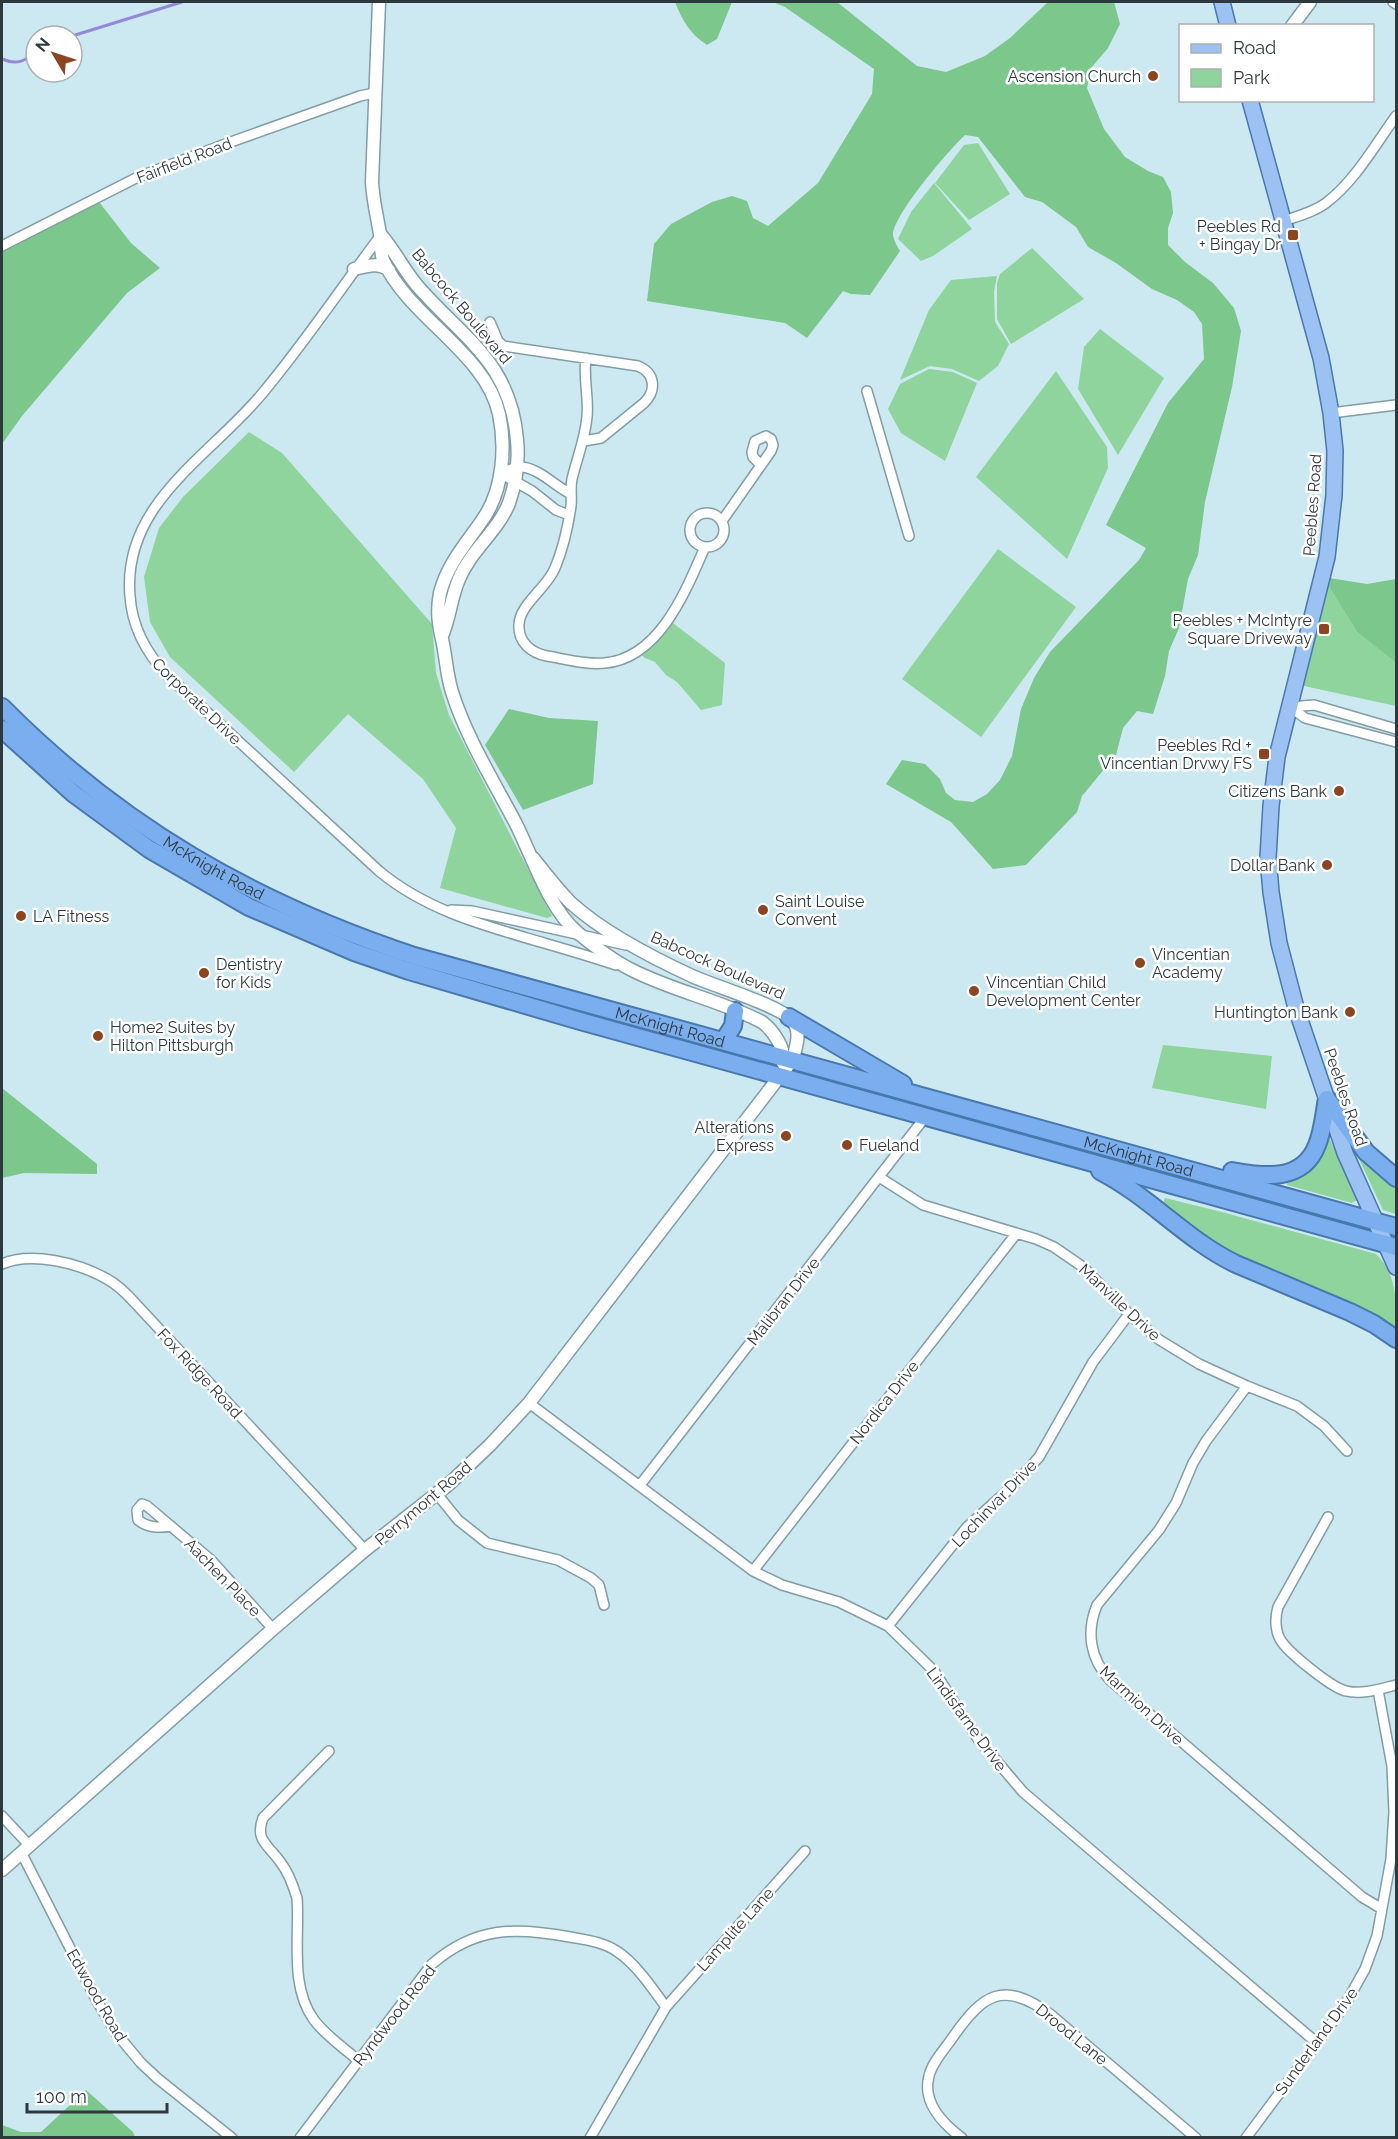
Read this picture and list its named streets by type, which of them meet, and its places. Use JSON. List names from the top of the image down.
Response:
{
  "streets": {
    "highway": ["McKnight Road"],
    "main road": ["Peebles Road"],
    "street": [
      "Fairfield Road",
      "Babcock Boulevard",
      "Corporate Drive",
      "Malibran Drive",
      "Manville Drive",
      "Fox Ridge Road",
      "Nordica Drive",
      "Perrymont Road",
      "Lochinvar Drive",
      "Aachen Place",
      "Marmion Drive",
      "Lindisfarne Drive",
      "Lamplite Lane",
      "Edwood Road",
      "Ryndwood Road",
      "Drood Lane",
      "Sunderland Drive"
    ]
  },
  "crossings": [
    ["Fairfield Road", "Babcock Boulevard"],
    ["Babcock Boulevard", "Corporate Drive"],
    ["Babcock Boulevard", "McKnight Road"],
    ["Babcock Boulevard", "Perrymont Road"],
    ["Peebles Road", "McKnight Road"],
    ["McKnight Road", "Malibran Drive"],
    ["McKnight Road", "Perrymont Road"],
    ["Malibran Drive", "Manville Drive"],
    ["Malibran Drive", "Lindisfarne Drive"],
    ["Manville Drive", "Nordica Drive"],
    ["Manville Drive", "Lochinvar Drive"],
    ["Manville Drive", "Marmion Drive"],
    ["Fox Ridge Road", "Perrymont Road"],
    ["Nordica Drive", "Lindisfarne Drive"],
    ["Perrymont Road", "Aachen Place"],
    ["Perrymont Road", "Lindisfarne Drive"],
    ["Perrymont Road", "Edwood Road"],
    ["Lochinvar Drive", "Lindisfarne Drive"],
    ["Marmion Drive", "Sunderland Drive"],
    ["Lindisfarne Drive", "Sunderland Drive"],
    ["Lamplite Lane", "Ryndwood Road"]
  ],
  "places": {
    "other": [
      "Ascension Church",
      "Citizens Bank",
      "Dollar Bank",
      "Saint Louise Convent",
      "LA Fitness",
      "Vincentian Academy",
      "Dentistry for Kids",
      "Vincentian Child Development Center",
      "Huntington Bank",
      "Home2 Suites by Hilton Pittsburgh",
      "Alterations Express",
      "Fueland"
    ],
    "transit": ["Peebles Rd + Bingay Dr", "Peebles + McIntyre Square Driveway", "Peebles Rd + Vincentian Drvwy FS"]
  },
  "legend": ["Road", "Park"],
  "scale_bar": "100 m",
  "north": "top left"
}
